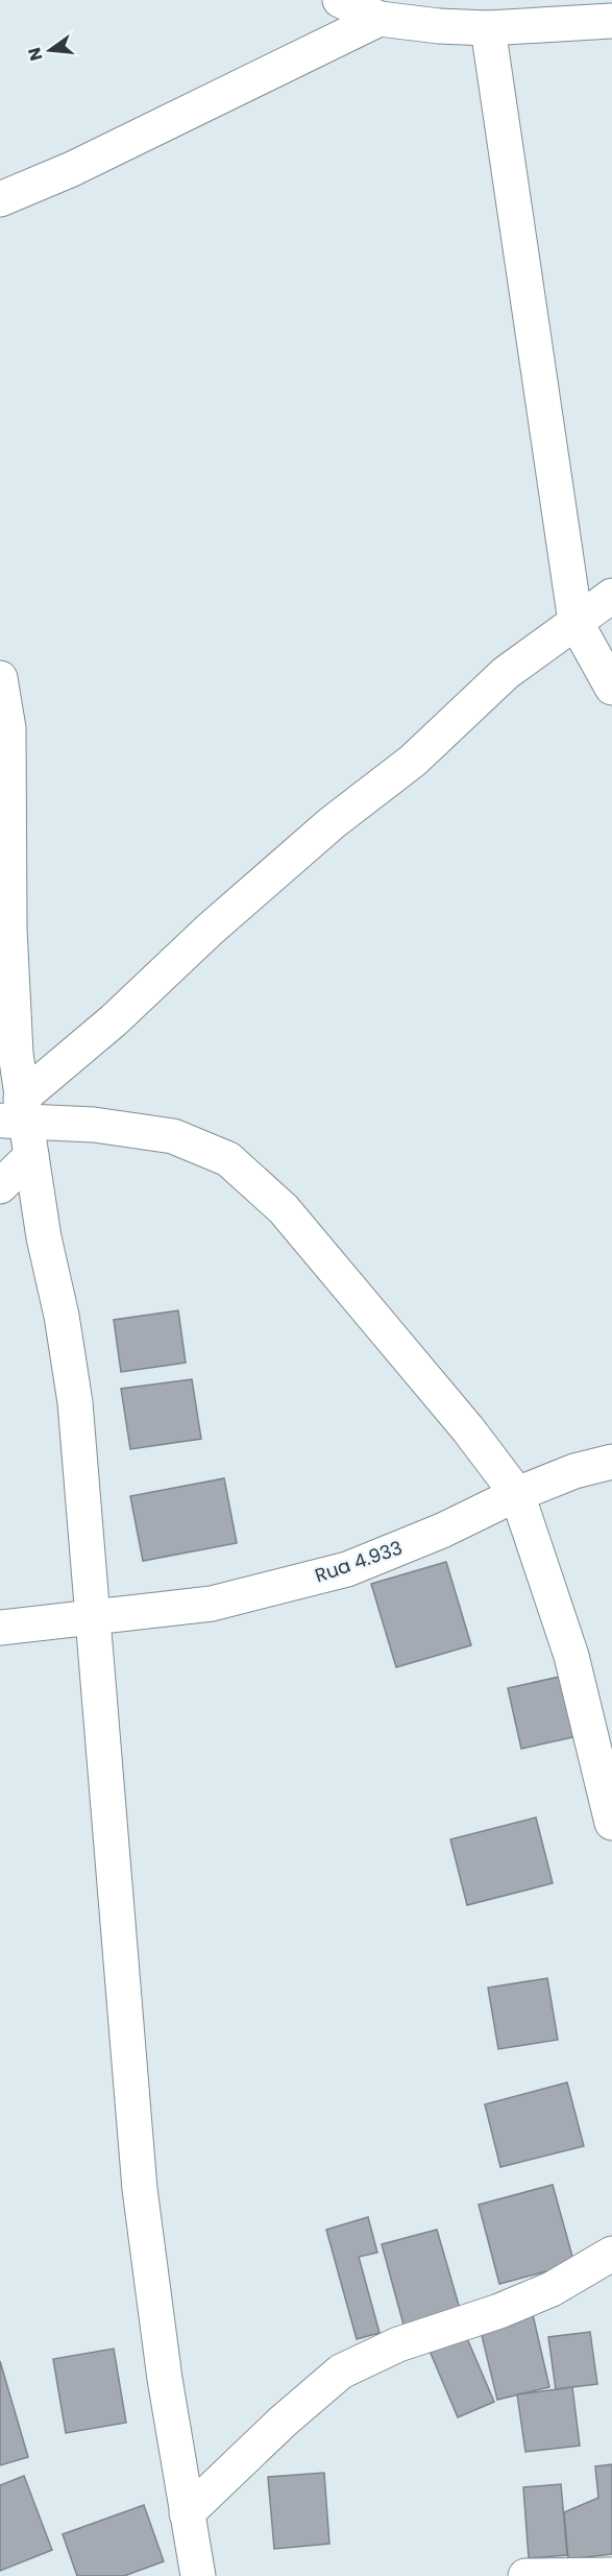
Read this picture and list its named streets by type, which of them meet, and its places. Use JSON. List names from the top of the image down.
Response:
{
  "streets": {
    "street": ["Rua 4.933"]
  },
  "north": "left"
}
